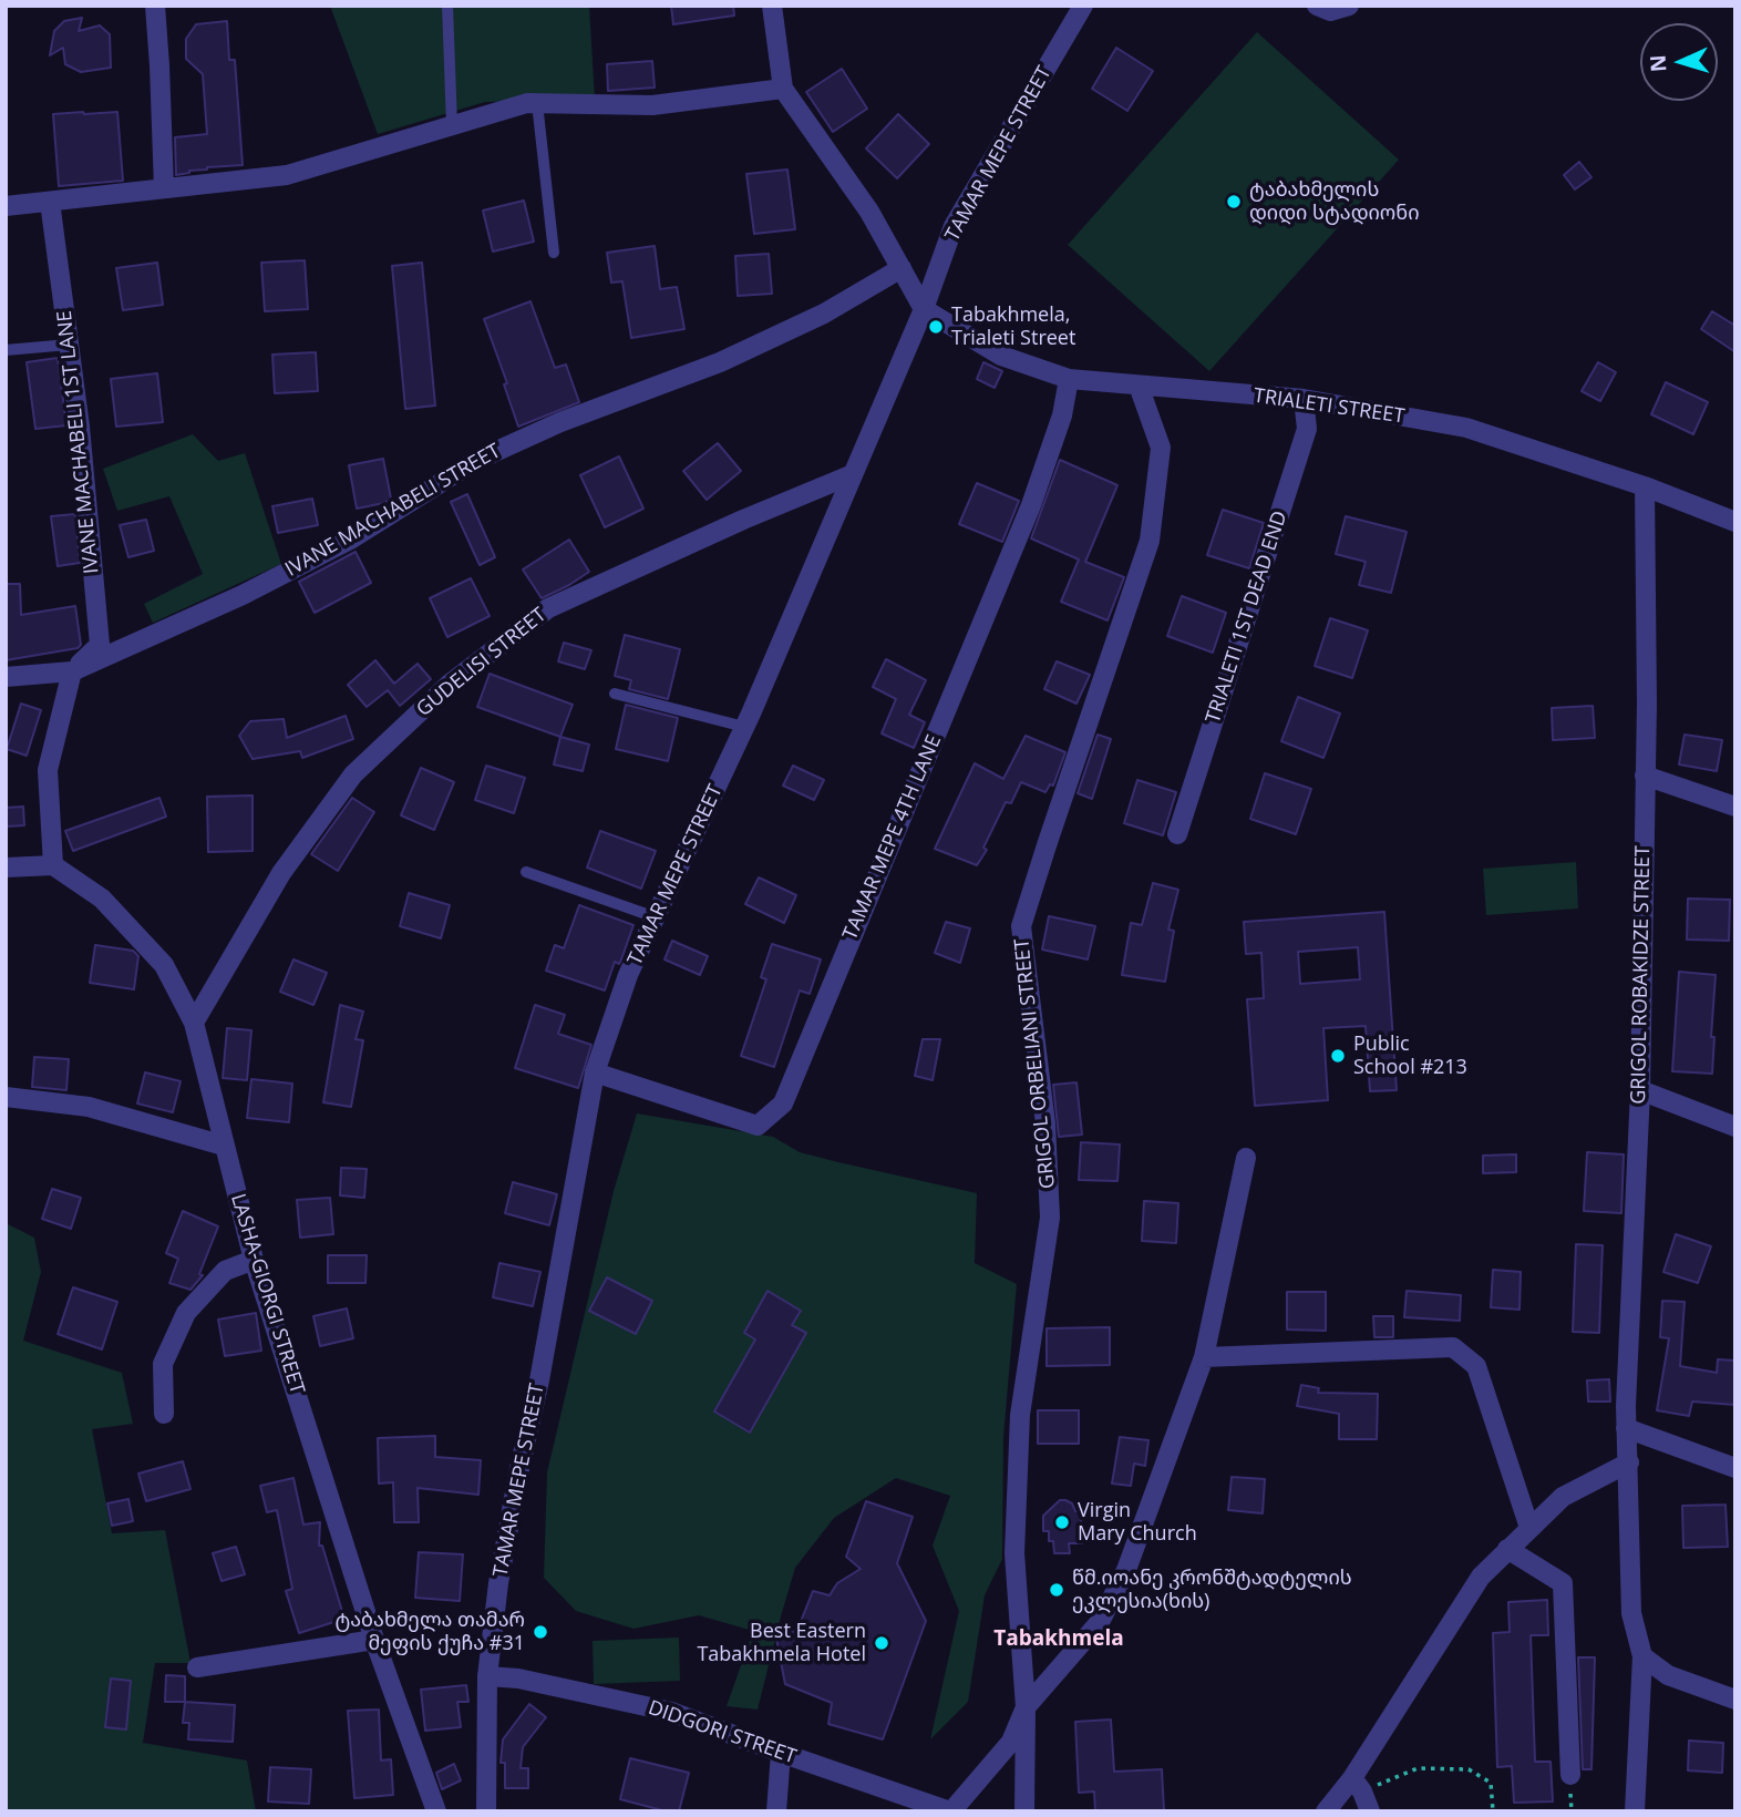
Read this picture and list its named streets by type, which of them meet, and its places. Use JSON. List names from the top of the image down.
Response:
{
  "streets": {
    "street": [
      "TAMAR MEPE STREET",
      "TRIALETI STREET",
      "IVANE MACHABELI 1ST LANE",
      "IVANE MACHABELI STREET",
      "TRIALETI 1ST DEAD END",
      "GUDELISI STREET",
      "TAMAR MEPE 4TH LANE",
      "GRIGOL ROBAKIDZE STREET",
      "GRIGOL ORBELIANI STREET",
      "LASHA-GIORGI STREET",
      "DIDGORI STREET"
    ]
  },
  "crossings": [
    ["TAMAR MEPE STREET", "TRIALETI STREET"],
    ["TAMAR MEPE STREET", "GUDELISI STREET"],
    ["TAMAR MEPE STREET", "TAMAR MEPE 4TH LANE"],
    ["TAMAR MEPE STREET", "DIDGORI STREET"],
    ["TRIALETI STREET", "TRIALETI 1ST DEAD END"],
    ["TRIALETI STREET", "TAMAR MEPE 4TH LANE"],
    ["TRIALETI STREET", "GRIGOL ROBAKIDZE STREET"],
    ["TRIALETI STREET", "GRIGOL ORBELIANI STREET"],
    ["IVANE MACHABELI 1ST LANE", "IVANE MACHABELI STREET"],
    ["GUDELISI STREET", "LASHA-GIORGI STREET"]
  ],
  "districts": ["Tabakhmela"],
  "places": [
    "ტაბახმელის დიდი სტადიონი",
    "Tabakhmela, Trialeti Street",
    "Public School #213",
    "Virgin Mary Church",
    "წმ.იოანე კრონშტადტელის ეკლესია(ხის)",
    "ტაბახმელა თამარ მეფის ქუჩა #31",
    "Best Eastern Tabakhmela Hotel"
  ],
  "north": "left"
}
